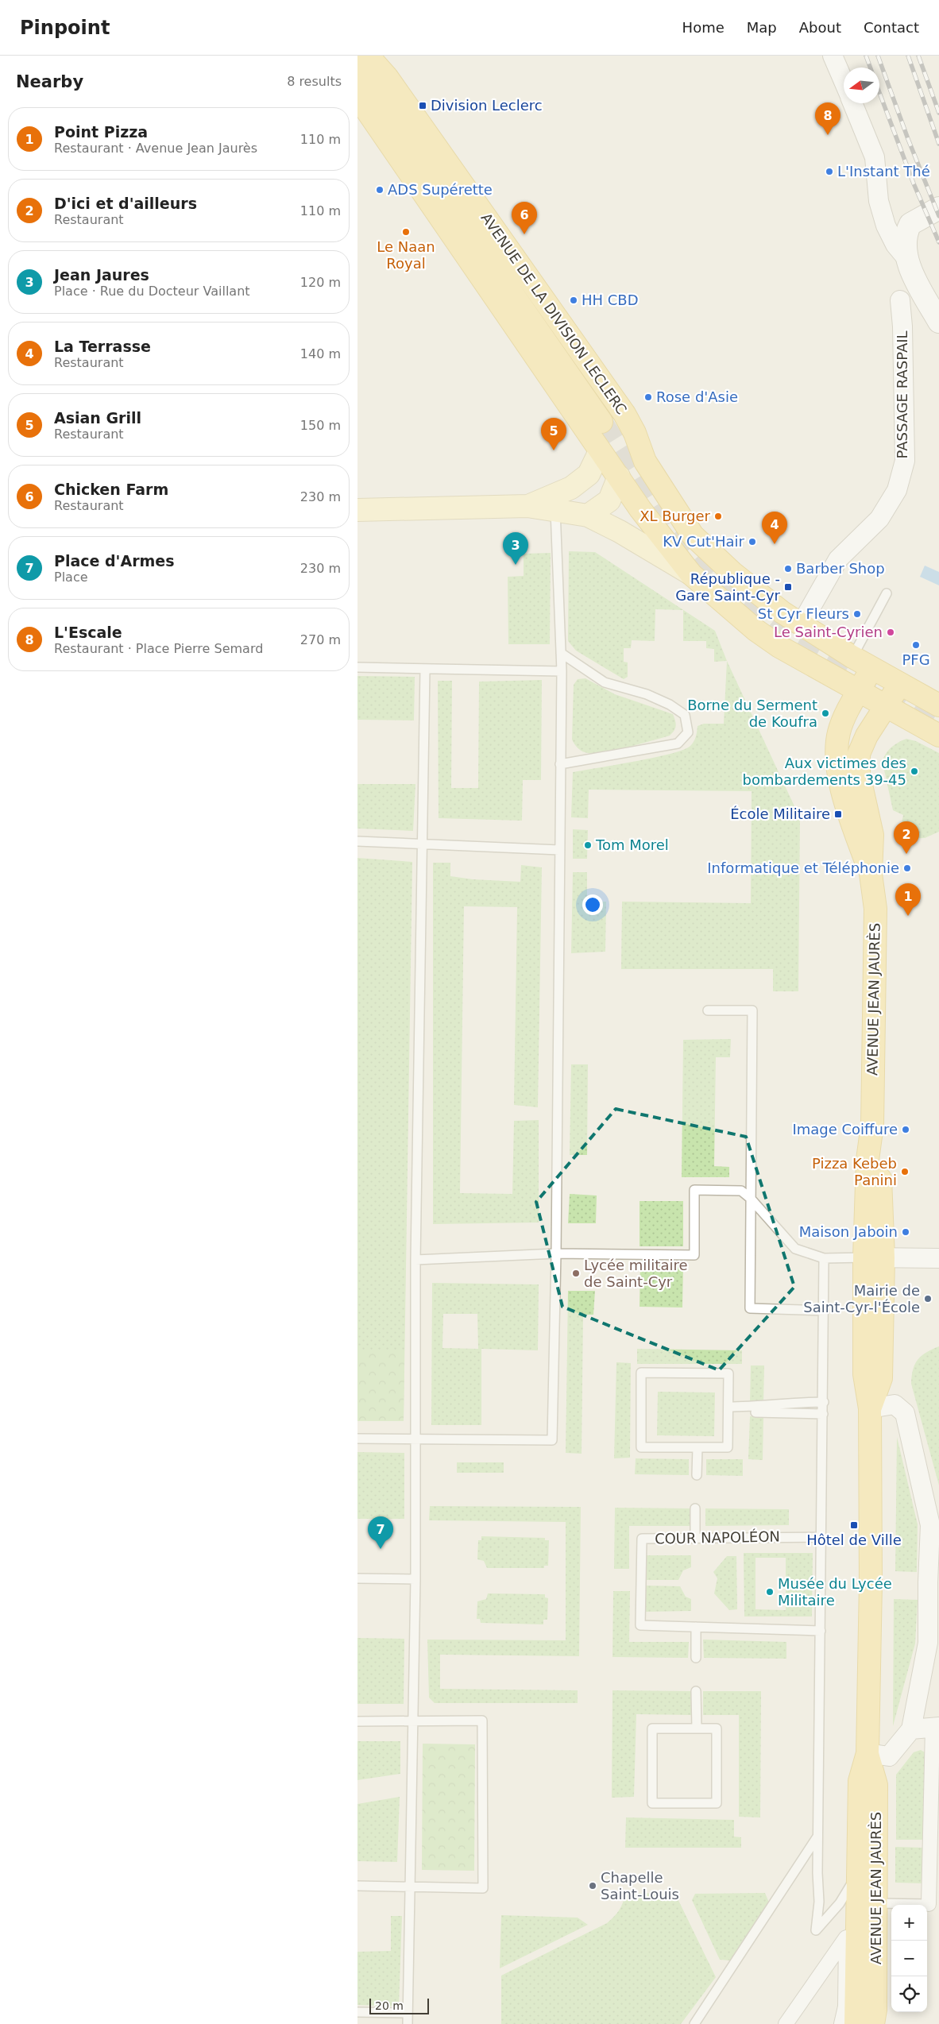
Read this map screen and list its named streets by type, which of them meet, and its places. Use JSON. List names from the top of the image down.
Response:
{
  "streets": {
    "main road": ["AVENUE DE LA DIVISION LECLERC", "AVENUE JEAN JAURÈS"],
    "street": ["PASSAGE RASPAIL"],
    "lane": ["COUR NAPOLÉON"]
  },
  "crossings": [
    ["AVENUE DE LA DIVISION LECLERC", "PASSAGE RASPAIL"]
  ],
  "places": {
    "transit": [
      "Division Leclerc",
      "République - Gare Saint-Cyr",
      "École Militaire",
      "Hôtel de Ville"
    ],
    "other": [
      "L'Instant Thé",
      "ADS Supérette",
      "Le Naan Royal",
      "HH CBD",
      "Rose d'Asie",
      "XL Burger",
      "KV Cut'Hair",
      "Barber Shop",
      "St Cyr Fleurs",
      "Le Saint-Cyrien",
      "PFG",
      "Borne du Serment de Koufra",
      "Aux victimes des bombardements 39-45",
      "Tom Morel",
      "Informatique et Téléphonie",
      "Image Coiffure",
      "Pizza Kebeb Panini",
      "Maison Jaboin",
      "Lycée militaire de Saint-Cyr",
      "Mairie de Saint-Cyr-l'École",
      "Musée du Lycée Militaire",
      "Chapelle Saint-Louis"
    ]
  },
  "scale_bar": "20 m",
  "north": "left",
  "page": {
    "header": "Pinpoint",
    "nav": [
      "Home",
      "Map",
      "About",
      "Contact"
    ],
    "heading": ["Nearby", "8 results"],
    "pins": [
      "8",
      "6",
      "5",
      "4",
      "3",
      "2",
      "1",
      "7"
    ],
    "list": [
      {
        "mark": "1",
        "name": "Point Pizza",
        "note": "Restaurant · Avenue Jean Jaurès",
        "value": "110 m"
      },
      {
        "mark": "2",
        "name": "D'ici et d'ailleurs",
        "note": "Restaurant",
        "value": "110 m"
      },
      {
        "mark": "3",
        "name": "Jean Jaures",
        "note": "Place · Rue du Docteur Vaillant",
        "value": "120 m"
      },
      {
        "mark": "4",
        "name": "La Terrasse",
        "note": "Restaurant",
        "value": "140 m"
      },
      {
        "mark": "5",
        "name": "Asian Grill",
        "note": "Restaurant",
        "value": "150 m"
      },
      {
        "mark": "6",
        "name": "Chicken Farm",
        "note": "Restaurant",
        "value": "230 m"
      },
      {
        "mark": "7",
        "name": "Place d'Armes",
        "note": "Place",
        "value": "230 m"
      },
      {
        "mark": "8",
        "name": "L'Escale",
        "note": "Restaurant · Place Pierre Semard",
        "value": "270 m"
      }
    ],
    "map_buttons": ["+", "−"],
    "scale": "20 m"
  }
}
